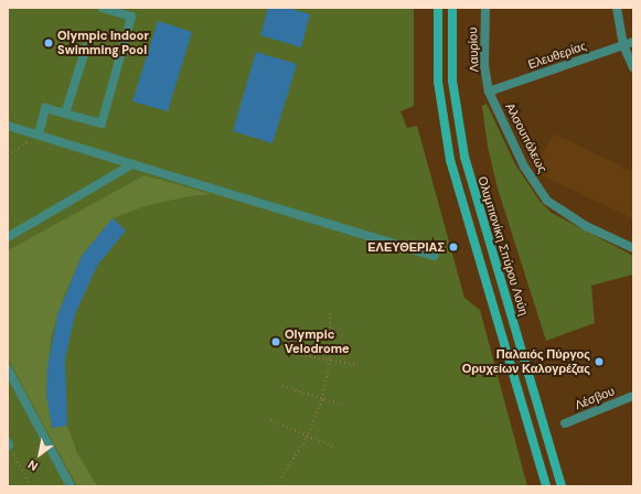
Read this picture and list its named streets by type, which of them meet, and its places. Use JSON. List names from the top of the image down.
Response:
{
  "streets": {
    "main road": ["Ολυμπιονίκη Σπύρου Λούη"],
    "street": [
      "Λαυρίου",
      "Ελευθερίας",
      "Αλσουπόλεως",
      "Λέσβου"
    ]
  },
  "crossings": [
    ["Λαυρίου", "Ελευθερίας"],
    ["Λαυρίου", "Αλσουπόλεως"],
    ["Ελευθερίας", "Αλσουπόλεως"]
  ],
  "places": [
    "Olympic Indoor Swimming Pool",
    "ΕΛΕΥΘΕΡΙΑΣ",
    "Olympic Velodrome",
    "Παλαιός Πύργος Ορυχείων Καλογρέζας"
  ],
  "north": "bottom left"
}
